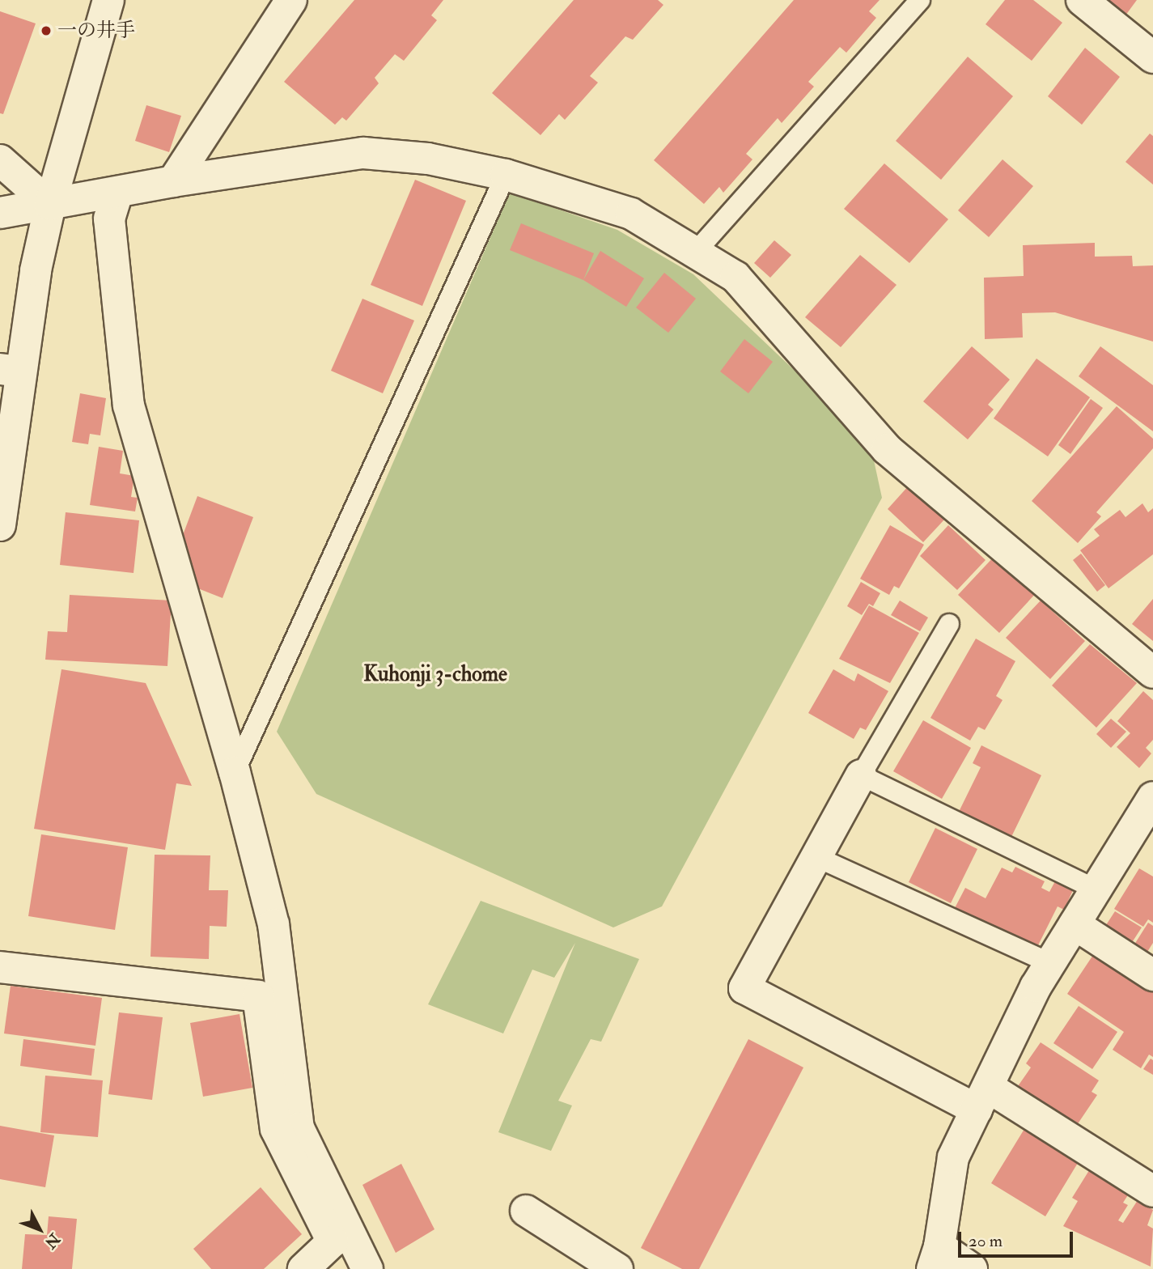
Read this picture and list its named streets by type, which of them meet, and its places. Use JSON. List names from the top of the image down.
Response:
{
  "districts": ["Kuhonji 3-chome"],
  "places": ["一の井手"],
  "scale_bar": "20 m",
  "north": "bottom right"
}
